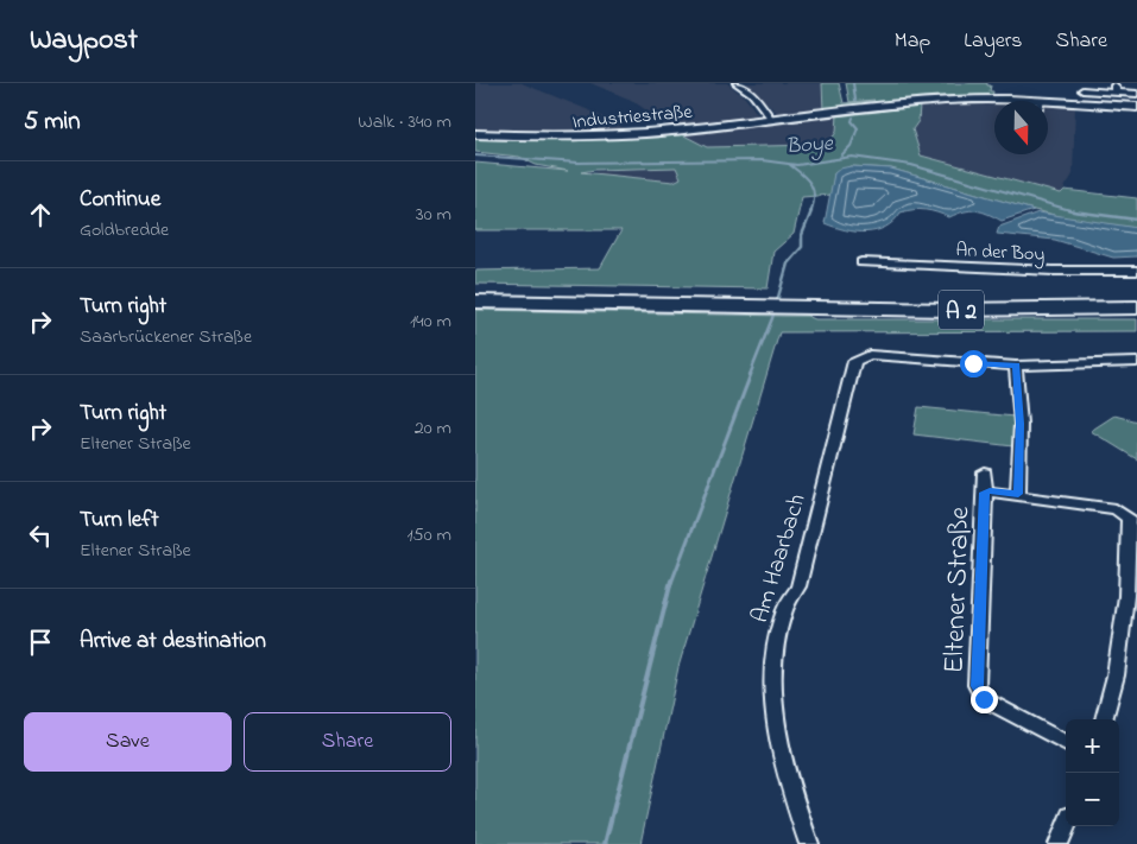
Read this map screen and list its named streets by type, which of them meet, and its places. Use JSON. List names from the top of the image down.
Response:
{
  "streets": {
    "highway": ["A 2"],
    "street": [
      "Industriestraße",
      "An der Boy",
      "Am Haarbach",
      "Eltener Straße"
    ]
  },
  "water": ["Boye"],
  "north": "bottom",
  "page": {
    "header": "Waypost",
    "nav": ["Map", "Layers", "Share"],
    "heading": ["5 min", "Walk · 340 m"],
    "list": [
      ["Continue", "Goldbredde", "30 m"],
      ["Turn right", "Saarbrückener Straße", "140 m"],
      ["Turn right", "Eltener Straße", "20 m"],
      ["Turn left", "Eltener Straße", "150 m"],
      "Arrive at destination"
    ],
    "buttons": ["Save", "Share"],
    "map_buttons": ["+", "−"]
  }
}
